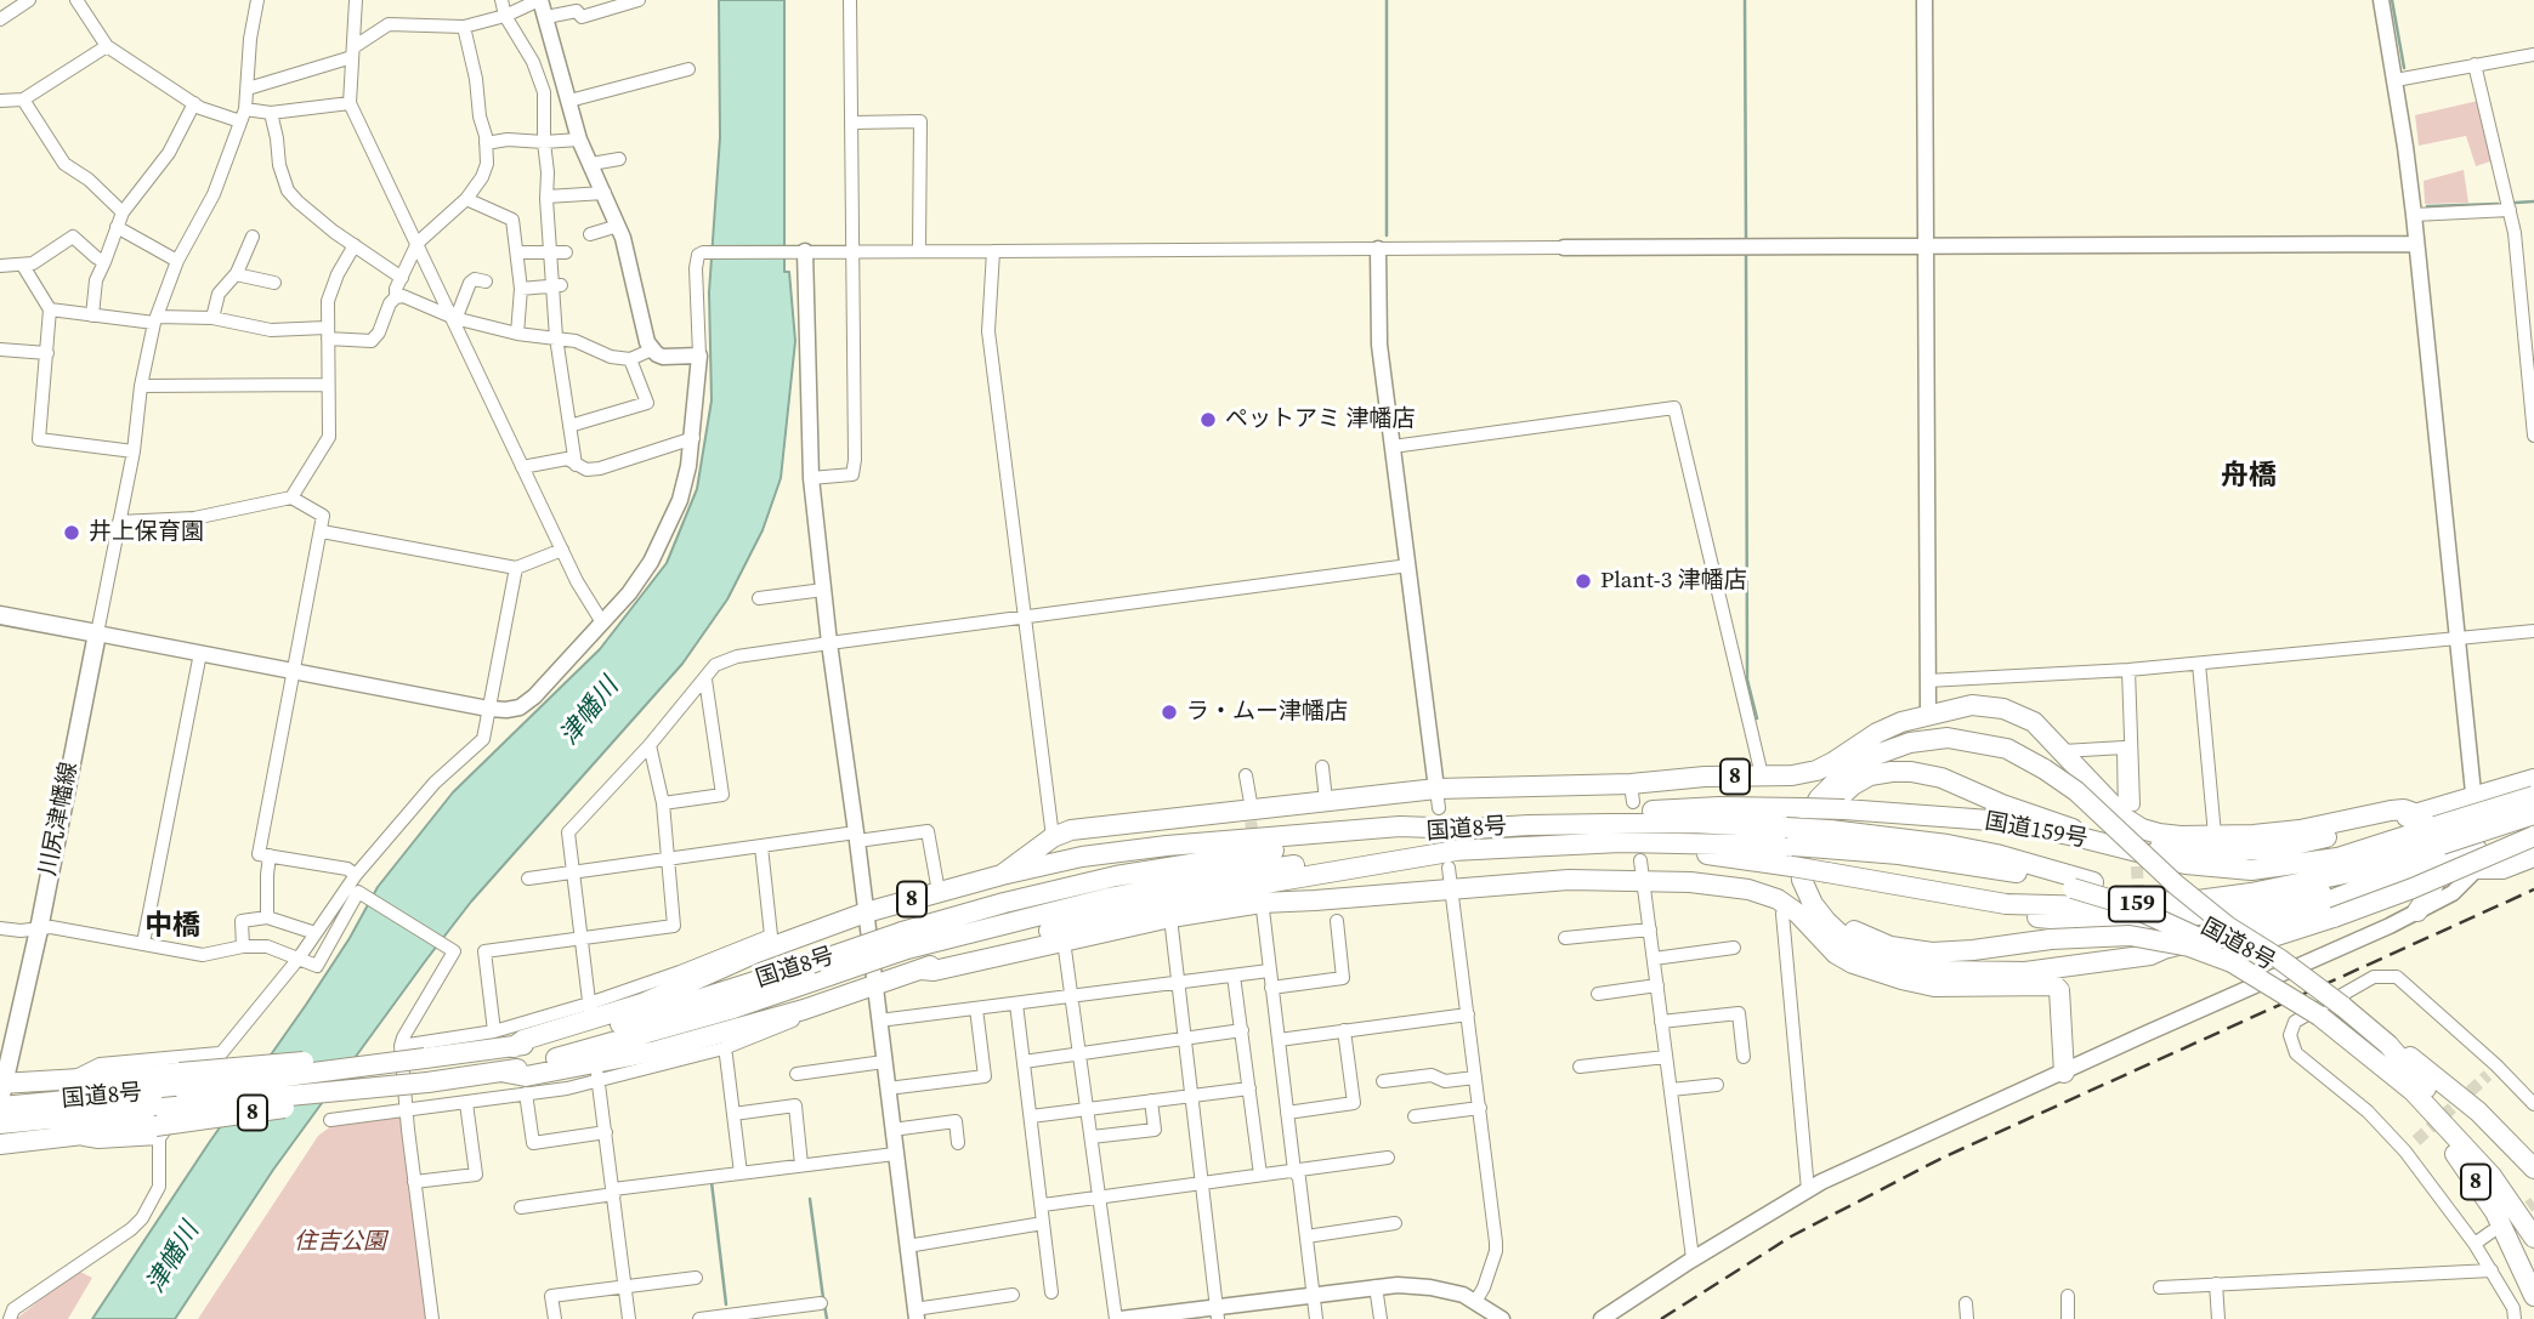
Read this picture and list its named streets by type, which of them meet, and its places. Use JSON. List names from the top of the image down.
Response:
{
  "streets": {
    "highway": [
      "8",
      "国道8号",
      "国道159号",
      "159"
    ],
    "main road": ["川尻津幡線"]
  },
  "crossings": [
    ["8", "国道8号"],
    ["川尻津幡線", "国道8号"],
    ["国道8号", "国道159号"]
  ],
  "districts": ["舟橋", "中橋"],
  "water": ["津幡川"],
  "parks": ["住吉公園"],
  "places": [
    "ペットアミ 津幡店",
    "井上保育園",
    "Plant-3 津幡店",
    "ラ・ムー津幡店"
  ]
}
